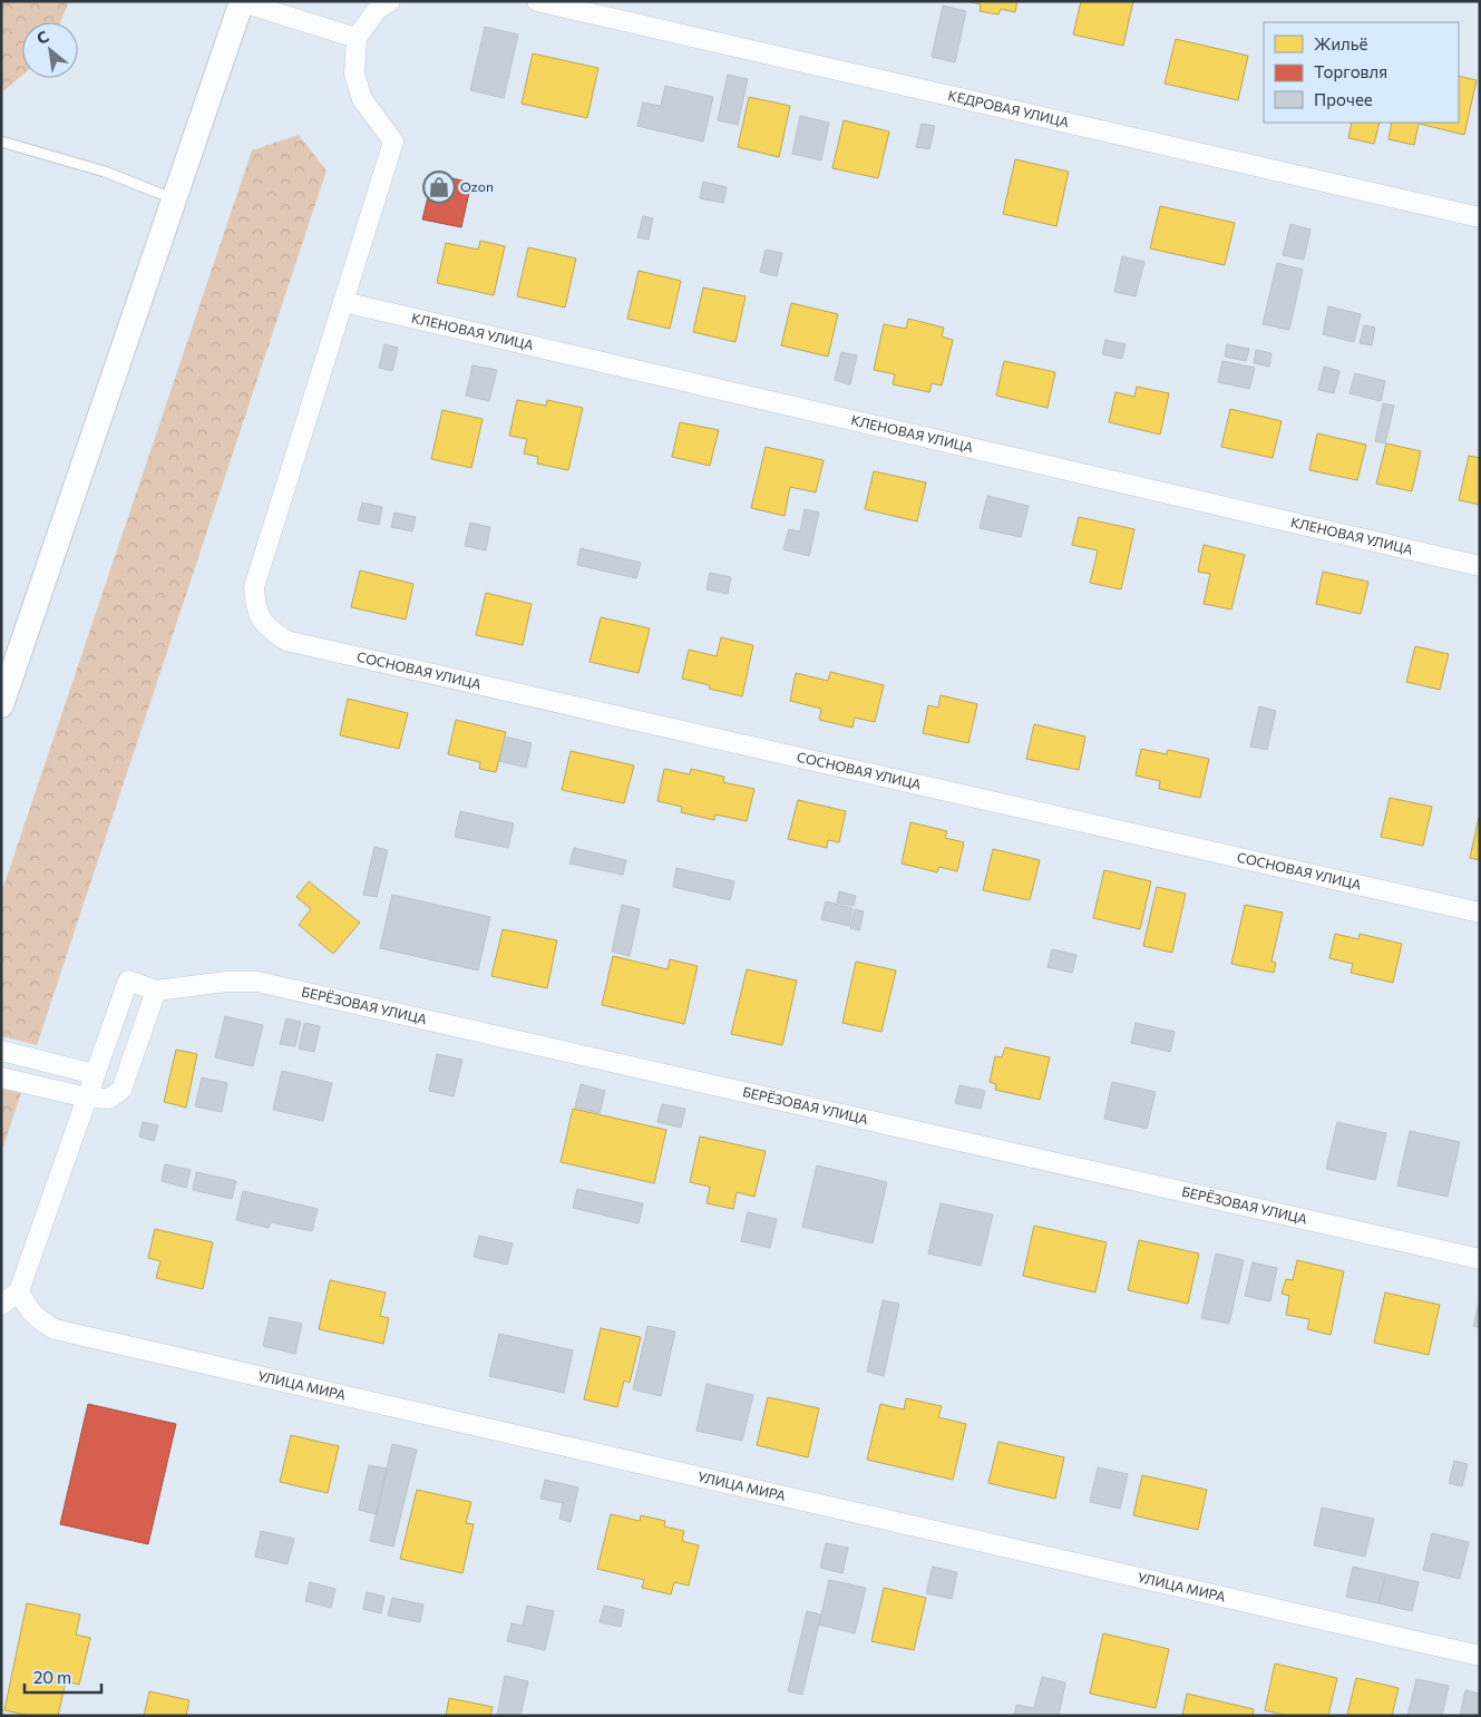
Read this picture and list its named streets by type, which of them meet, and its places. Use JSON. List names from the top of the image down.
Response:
{
  "streets": {
    "street": [
      "КЕДРОВАЯ УЛИЦА",
      "КЛЕНОВАЯ УЛИЦА",
      "СОСНОВАЯ УЛИЦА",
      "БЕРЁЗОВАЯ УЛИЦА",
      "УЛИЦА МИРА"
    ]
  },
  "crossings": [
    ["КЛЕНОВАЯ УЛИЦА", "СОСНОВАЯ УЛИЦА"]
  ],
  "places": {
    "shop": ["Ozon"]
  },
  "legend": ["Жильё", "Торговля", "Прочее"],
  "scale_bar": "20 m",
  "north": "top left"
}
